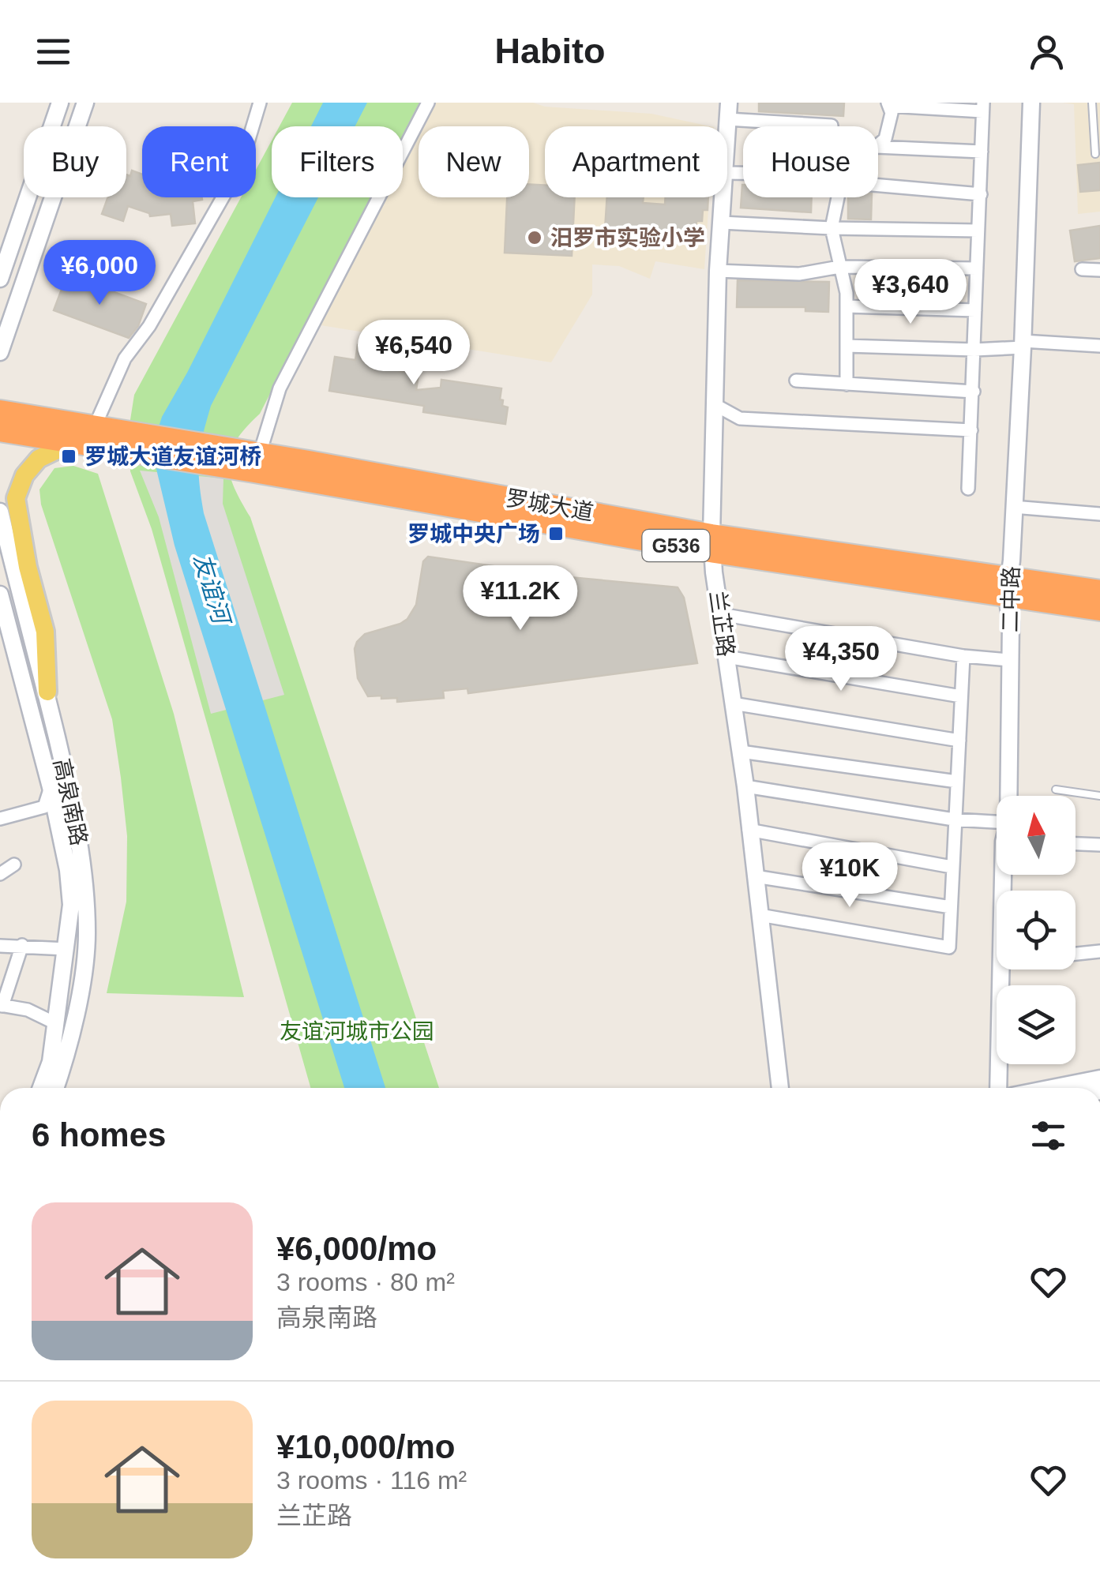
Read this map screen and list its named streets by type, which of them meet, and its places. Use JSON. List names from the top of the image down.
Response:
{
  "streets": {
    "highway": ["罗城大道", "G536"],
    "street": ["二中路", "兰芷路", "高泉南路"]
  },
  "crossings": [
    ["罗城大道", "二中路"],
    ["罗城大道", "兰芷路"]
  ],
  "water": ["友谊河"],
  "parks": ["友谊河城市公园"],
  "places": {
    "other": ["汨罗市实验小学"],
    "transit": ["罗城大道友谊河桥", "罗城中央广场"]
  },
  "north": "top",
  "page": {
    "header": "Habito",
    "chip": [
      "Buy",
      "Rent",
      "Filters",
      "New",
      "Apartment",
      "House"
    ],
    "price": [
      "¥6,000",
      "¥3,640",
      "¥6,540",
      "¥11.2K",
      "¥4,350",
      "¥10K"
    ],
    "heading": "6 homes",
    "list": [
      {
        "name": "¥6,000/mo",
        "note": "3 rooms · 80 m² · 高泉南路"
      },
      {
        "name": "¥10,000/mo",
        "note": "3 rooms · 116 m² · 兰芷路"
      }
    ]
  }
}
